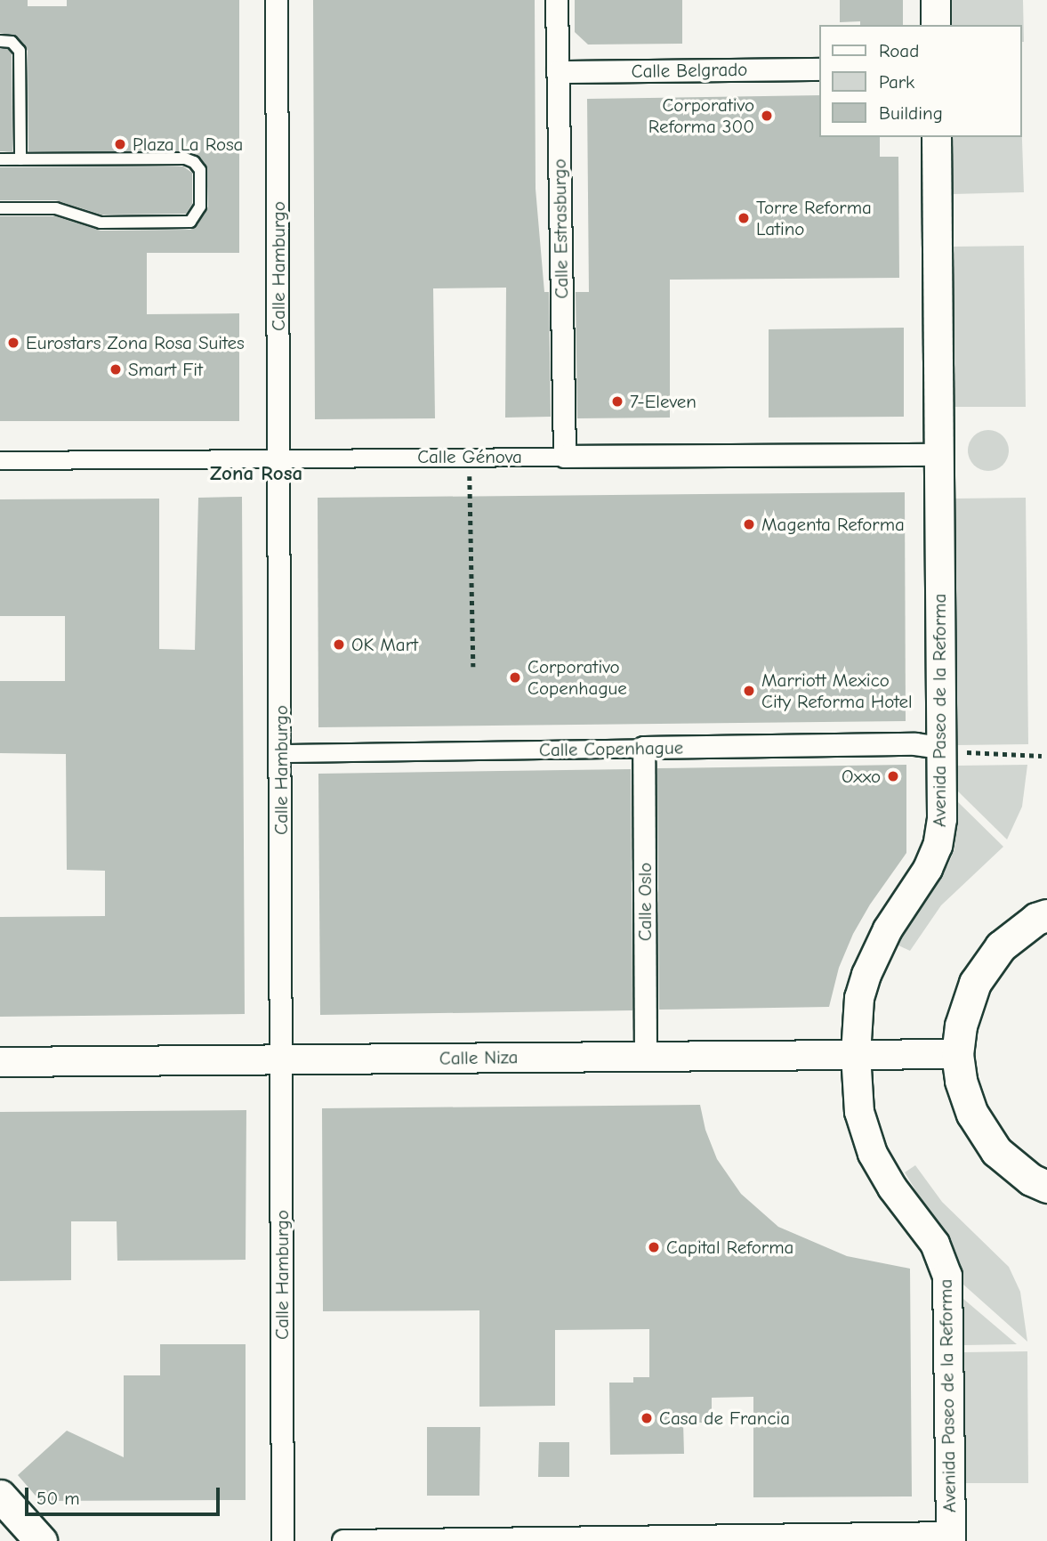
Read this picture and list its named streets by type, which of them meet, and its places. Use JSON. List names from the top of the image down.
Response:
{
  "streets": {
    "street": [
      "Calle Belgrado",
      "Calle Estrasburgo",
      "Calle Hamburgo",
      "Calle Génova",
      "Avenida Paseo de la Reforma",
      "Calle Copenhague",
      "Calle Oslo",
      "Calle Niza"
    ]
  },
  "crossings": [
    ["Calle Belgrado", "Calle Estrasburgo"],
    ["Calle Estrasburgo", "Calle Génova"],
    ["Calle Hamburgo", "Calle Génova"],
    ["Calle Hamburgo", "Calle Copenhague"],
    ["Calle Hamburgo", "Calle Niza"],
    ["Calle Génova", "Avenida Paseo de la Reforma"],
    ["Avenida Paseo de la Reforma", "Calle Copenhague"],
    ["Avenida Paseo de la Reforma", "Calle Niza"],
    ["Calle Copenhague", "Calle Oslo"],
    ["Calle Oslo", "Calle Niza"]
  ],
  "districts": ["Zona Rosa"],
  "places": [
    "Corporativo Reforma 300",
    "Plaza La Rosa",
    "Torre Reforma Latino",
    "Eurostars Zona Rosa Suites",
    "Smart Fit",
    "7-Eleven",
    "Magenta Reforma",
    "OK Mart",
    "Corporativo Copenhague",
    "Marriott Mexico City Reforma Hotel",
    "Oxxo",
    "Capital Reforma",
    "Casa de Francia"
  ],
  "legend": ["Road", "Park", "Building"],
  "scale_bar": "50 m"
}
